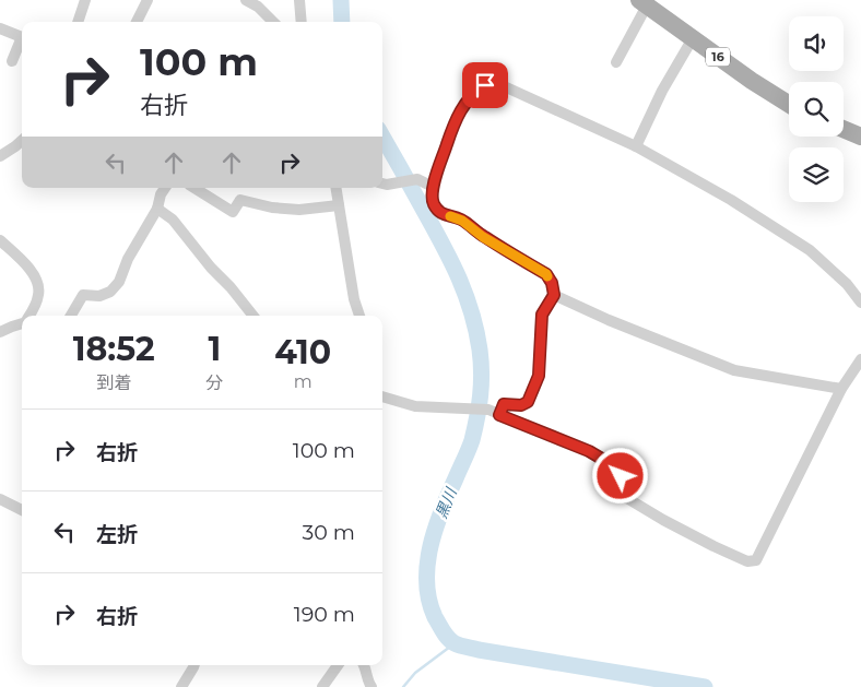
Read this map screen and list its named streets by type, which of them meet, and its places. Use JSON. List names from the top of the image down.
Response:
{
  "streets": {
    "main road": ["16"]
  },
  "water": ["黒川"],
  "page": {
    "turn": ["100 m", "右折"],
    "eta": [
      "18:52",
      "到着",
      "1",
      "分",
      "410",
      "m"
    ],
    "list": [
      {
        "name": "右折",
        "value": "100 m"
      },
      {
        "name": "左折",
        "value": "30 m"
      },
      {
        "name": "右折",
        "value": "190 m"
      }
    ]
  }
}
